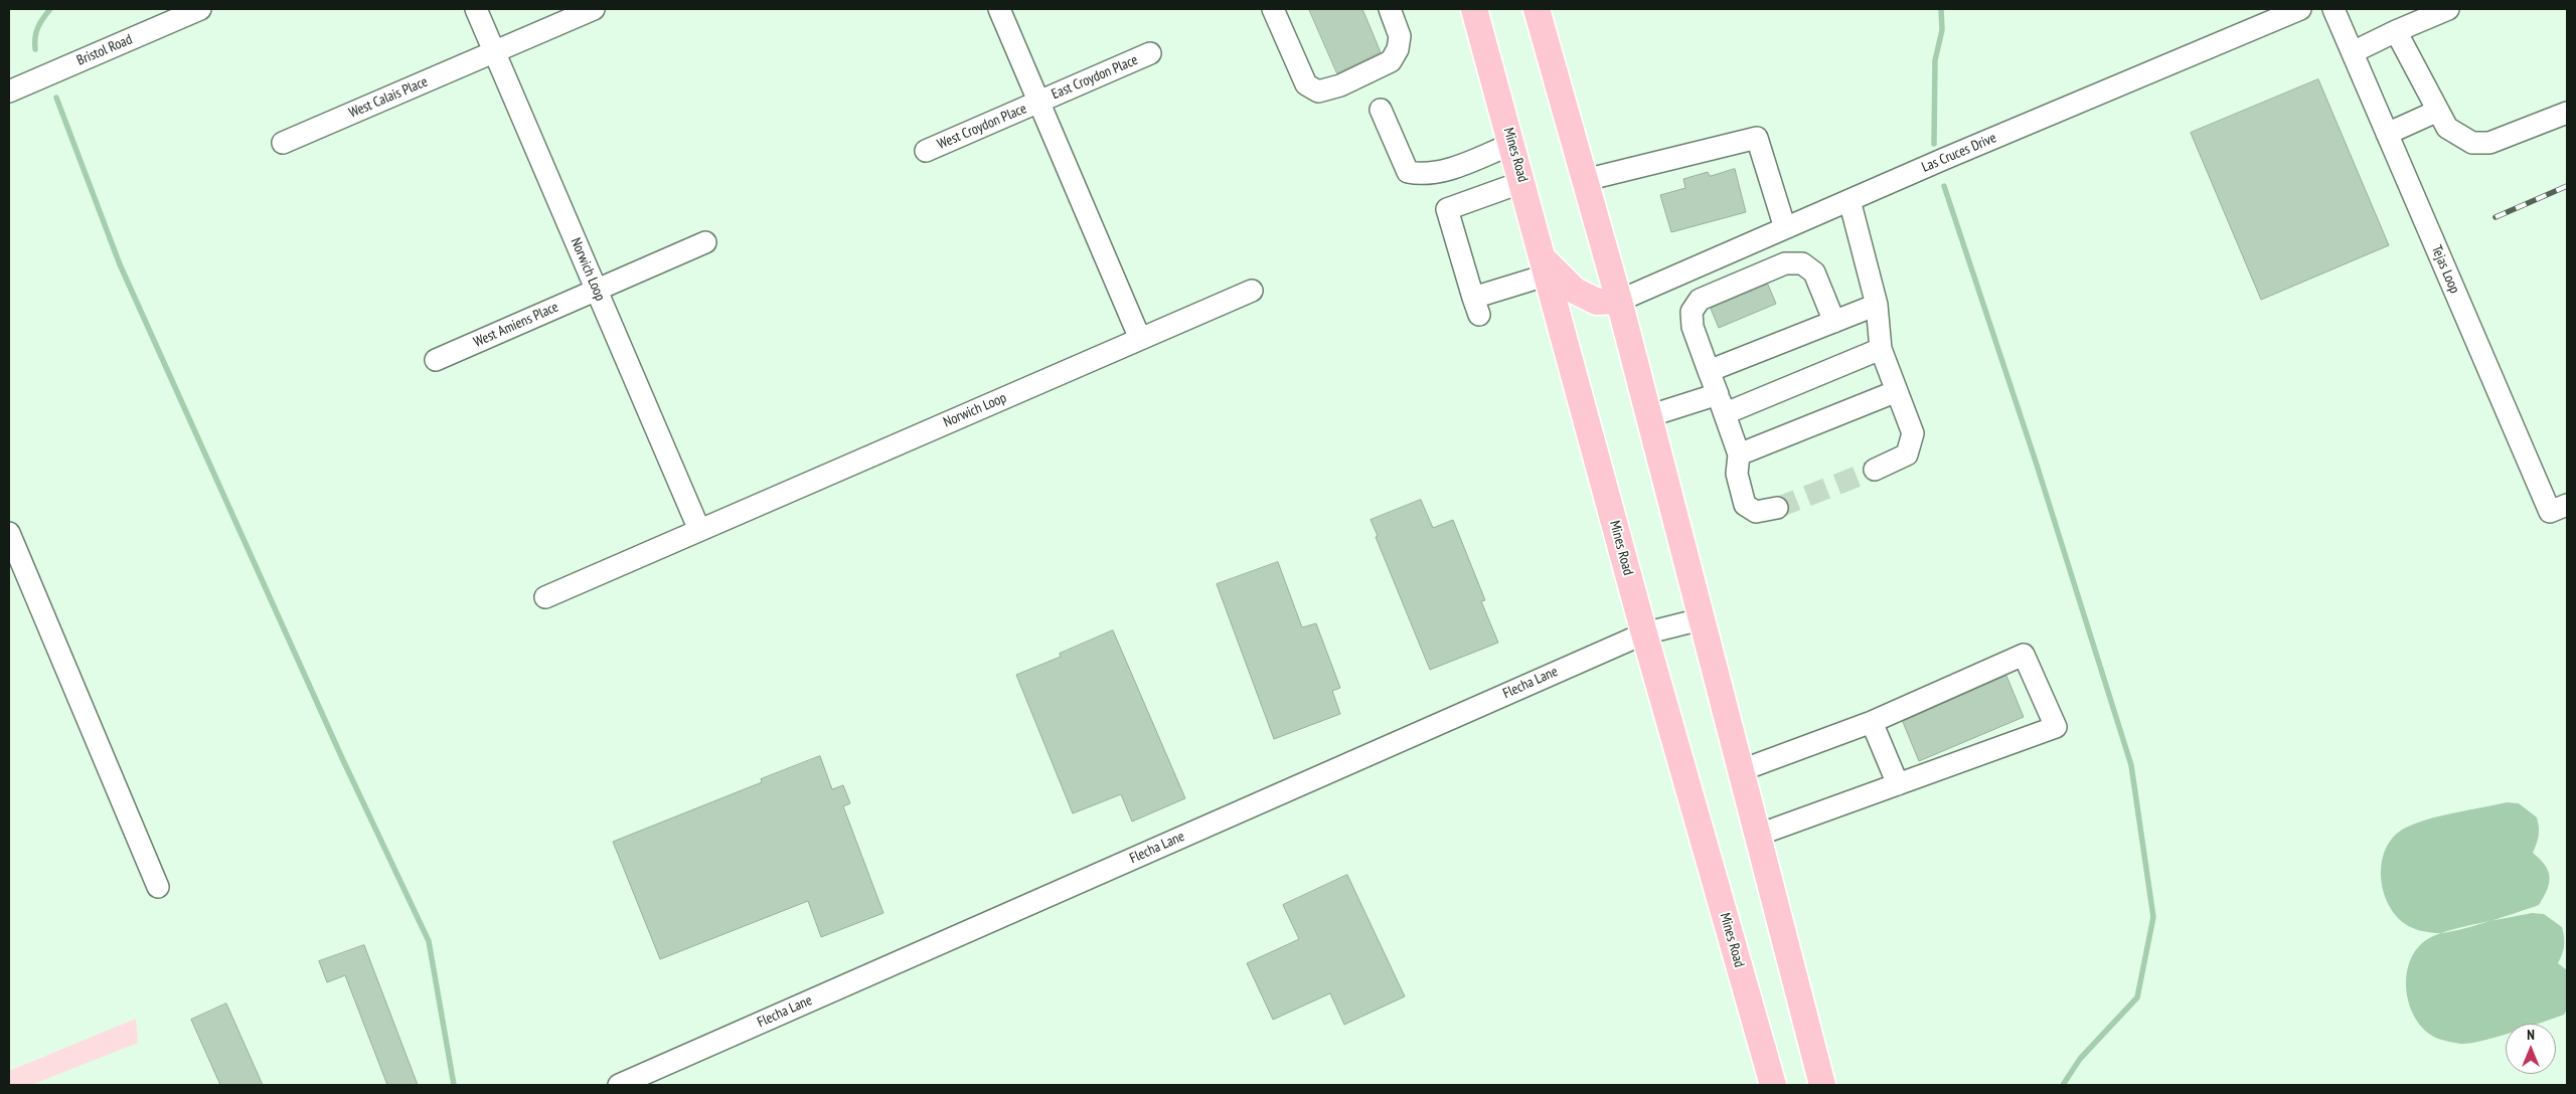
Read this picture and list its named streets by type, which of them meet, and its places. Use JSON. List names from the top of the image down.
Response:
{
  "streets": {
    "main road": ["Mines Road"],
    "street": [
      "Bristol Road",
      "East Croydon Place",
      "West Calais Place",
      "West Croydon Place",
      "Las Cruces Drive",
      "Norwich Loop",
      "Tejas Loop",
      "West Amiens Place",
      "Flecha Lane"
    ]
  },
  "crossings": [
    ["East Croydon Place", "West Croydon Place"],
    ["West Calais Place", "Norwich Loop"],
    ["Mines Road", "Flecha Lane"],
    ["Norwich Loop", "West Amiens Place"]
  ],
  "north": "top"
}
